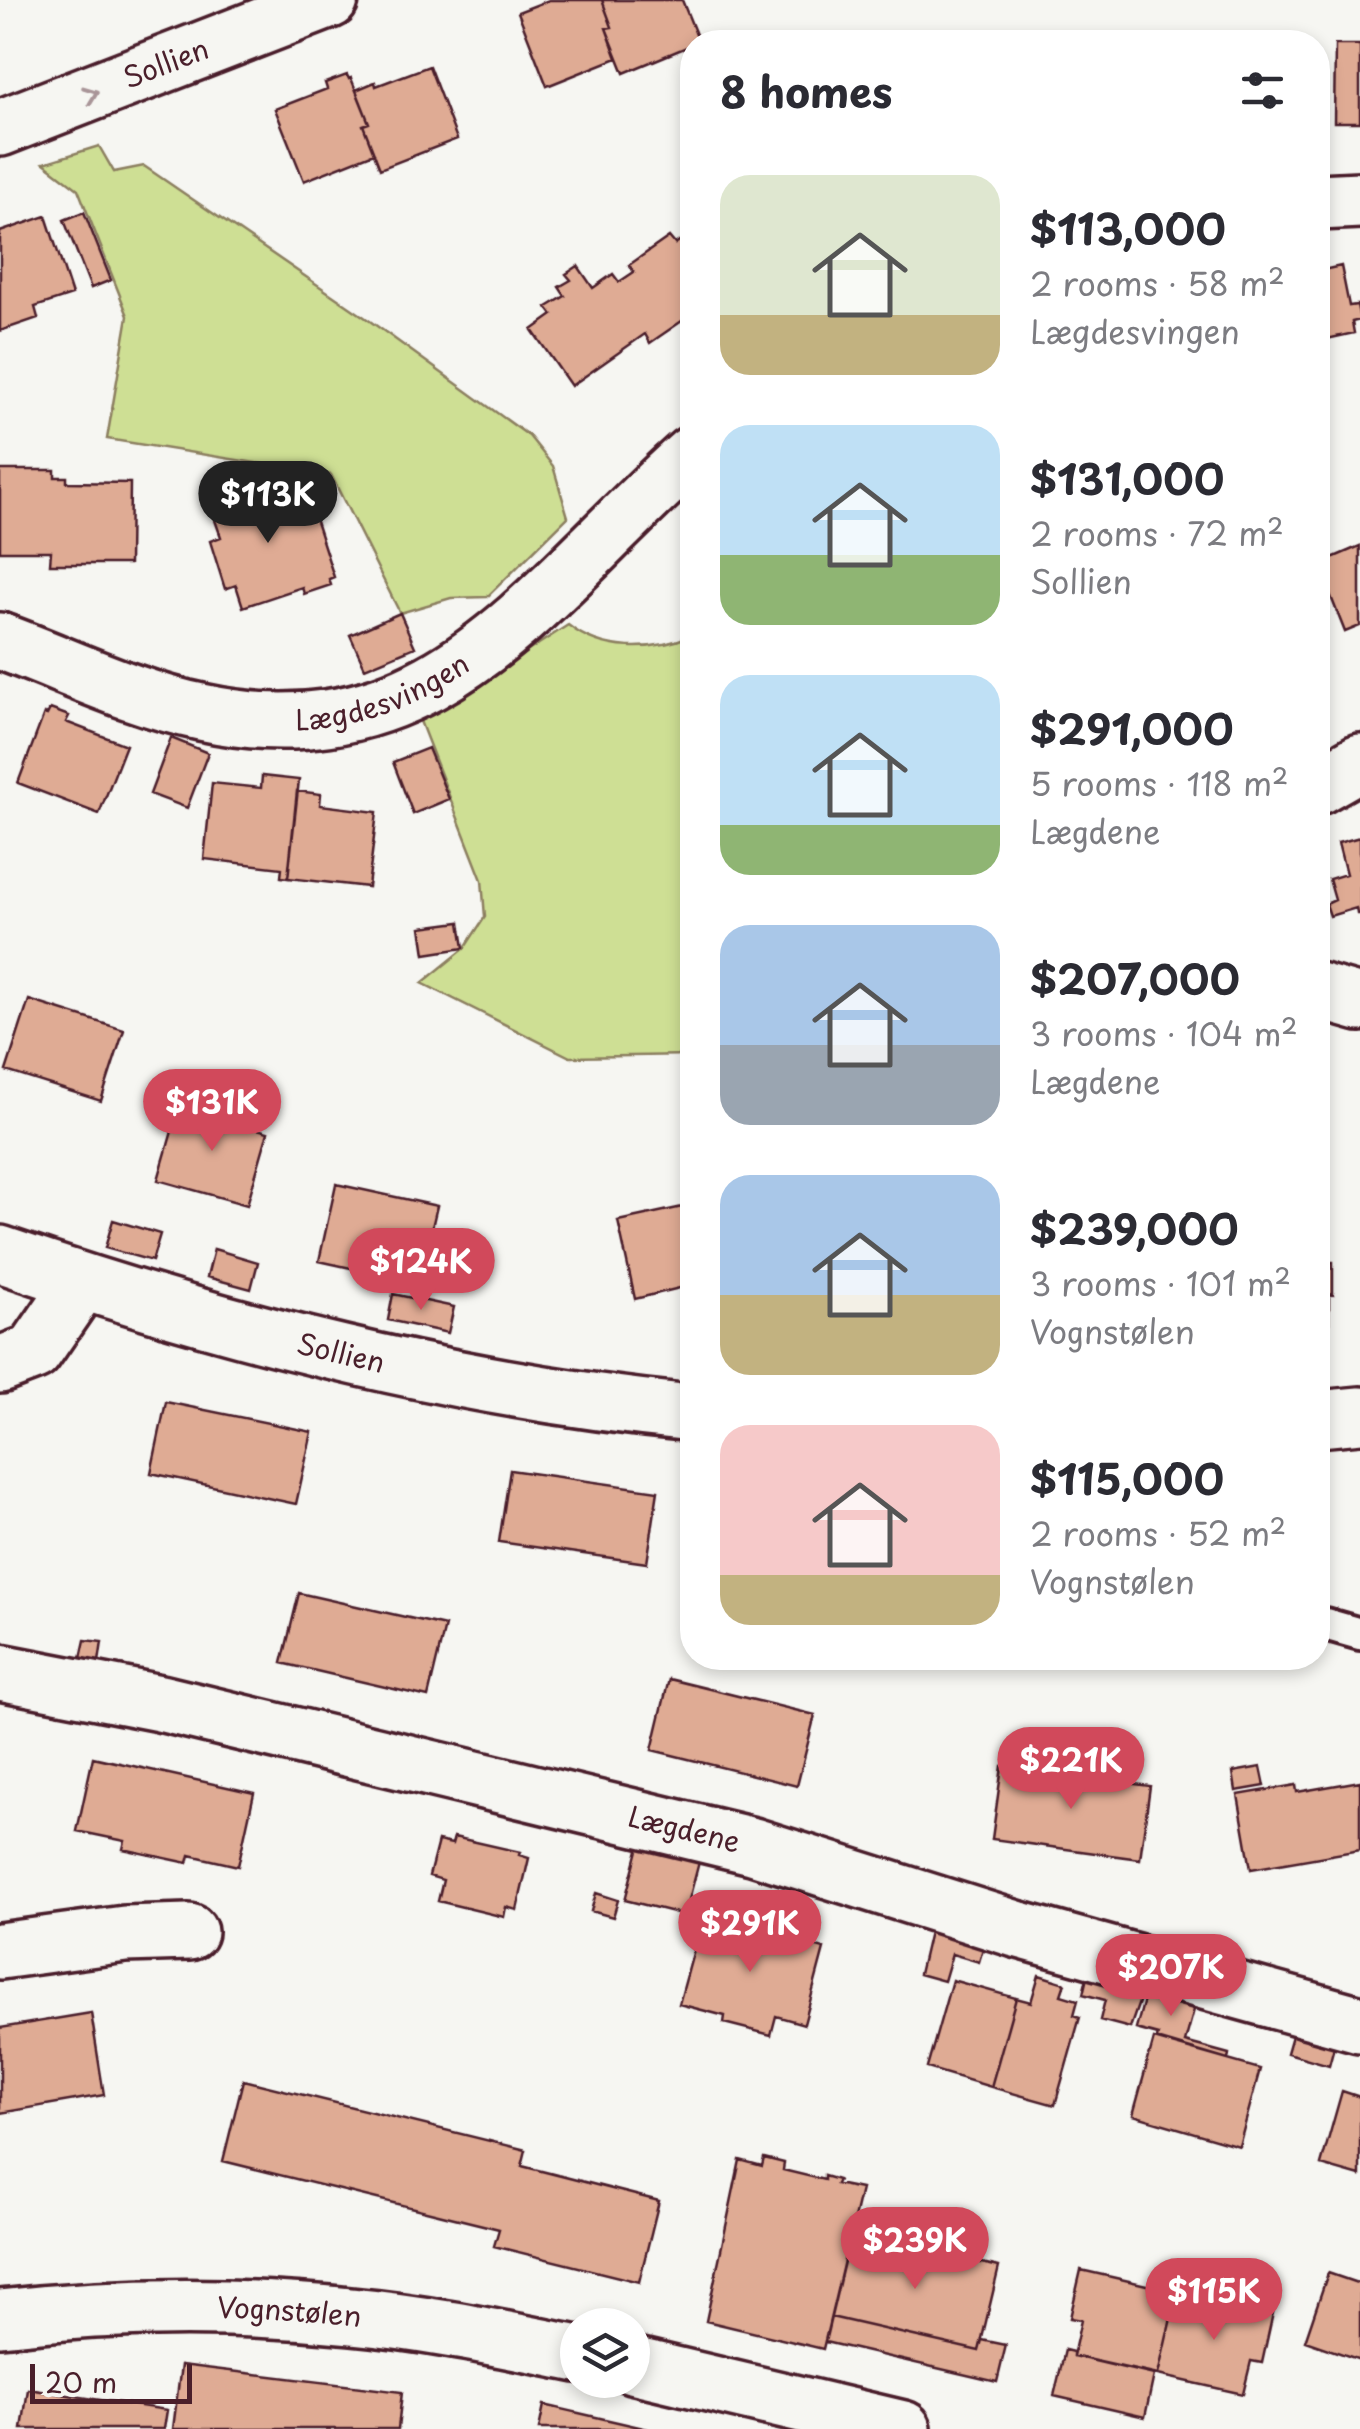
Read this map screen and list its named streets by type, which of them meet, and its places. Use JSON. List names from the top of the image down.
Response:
{
  "streets": {
    "street": [
      "Sollien",
      "Lægdesvingen",
      "Lægdene",
      "Vognstølen"
    ]
  },
  "scale_bar": "20 m",
  "page": {
    "heading": "8 homes",
    "list": [
      {
        "name": "$113,000",
        "note": "2 rooms · 58 m² · Lægdesvingen"
      },
      {
        "name": "$131,000",
        "note": "2 rooms · 72 m² · Sollien"
      },
      {
        "name": "$291,000",
        "note": "5 rooms · 118 m² · Lægdene"
      },
      {
        "name": "$207,000",
        "note": "3 rooms · 104 m² · Lægdene"
      },
      {
        "name": "$239,000",
        "note": "3 rooms · 101 m² · Vognstølen"
      },
      {
        "name": "$115,000",
        "note": "2 rooms · 52 m² · Vognstølen"
      }
    ],
    "price": [
      "$113K",
      "$131K",
      "$124K",
      "$221K",
      "$291K",
      "$207K",
      "$239K",
      "$115K"
    ],
    "scale": "20 m"
  }
}
